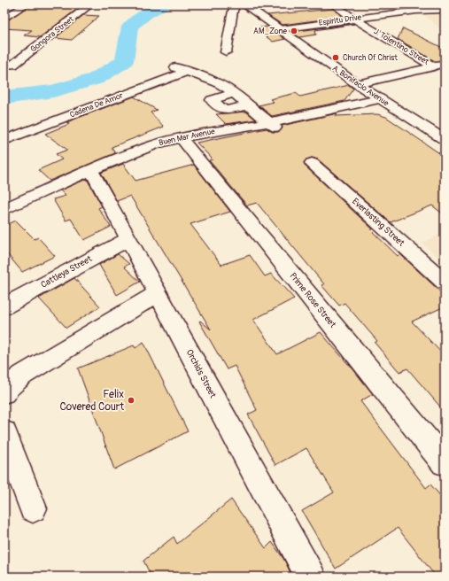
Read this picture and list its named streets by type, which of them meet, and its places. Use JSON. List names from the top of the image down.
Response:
{
  "streets": {
    "street": [
      "Espiritu Drive",
      "Gongora Street",
      "J. Tolentino Street",
      "A. Bonifacio Avenue",
      "Cadena De Amor",
      "Buen Mar Avenue",
      "Everlasting Street",
      "Cattleya Street",
      "Prime Rose Street",
      "Orchids Street"
    ]
  },
  "crossings": [
    ["Espiritu Drive", "J. Tolentino Street"],
    ["Espiritu Drive", "A. Bonifacio Avenue"],
    ["A. Bonifacio Avenue", "Buen Mar Avenue"],
    ["Buen Mar Avenue", "Prime Rose Street"],
    ["Buen Mar Avenue", "Orchids Street"],
    ["Cattleya Street", "Orchids Street"]
  ],
  "places": ["AM_Zone", "Church Of Christ", "Felix Covered Court"]
}
